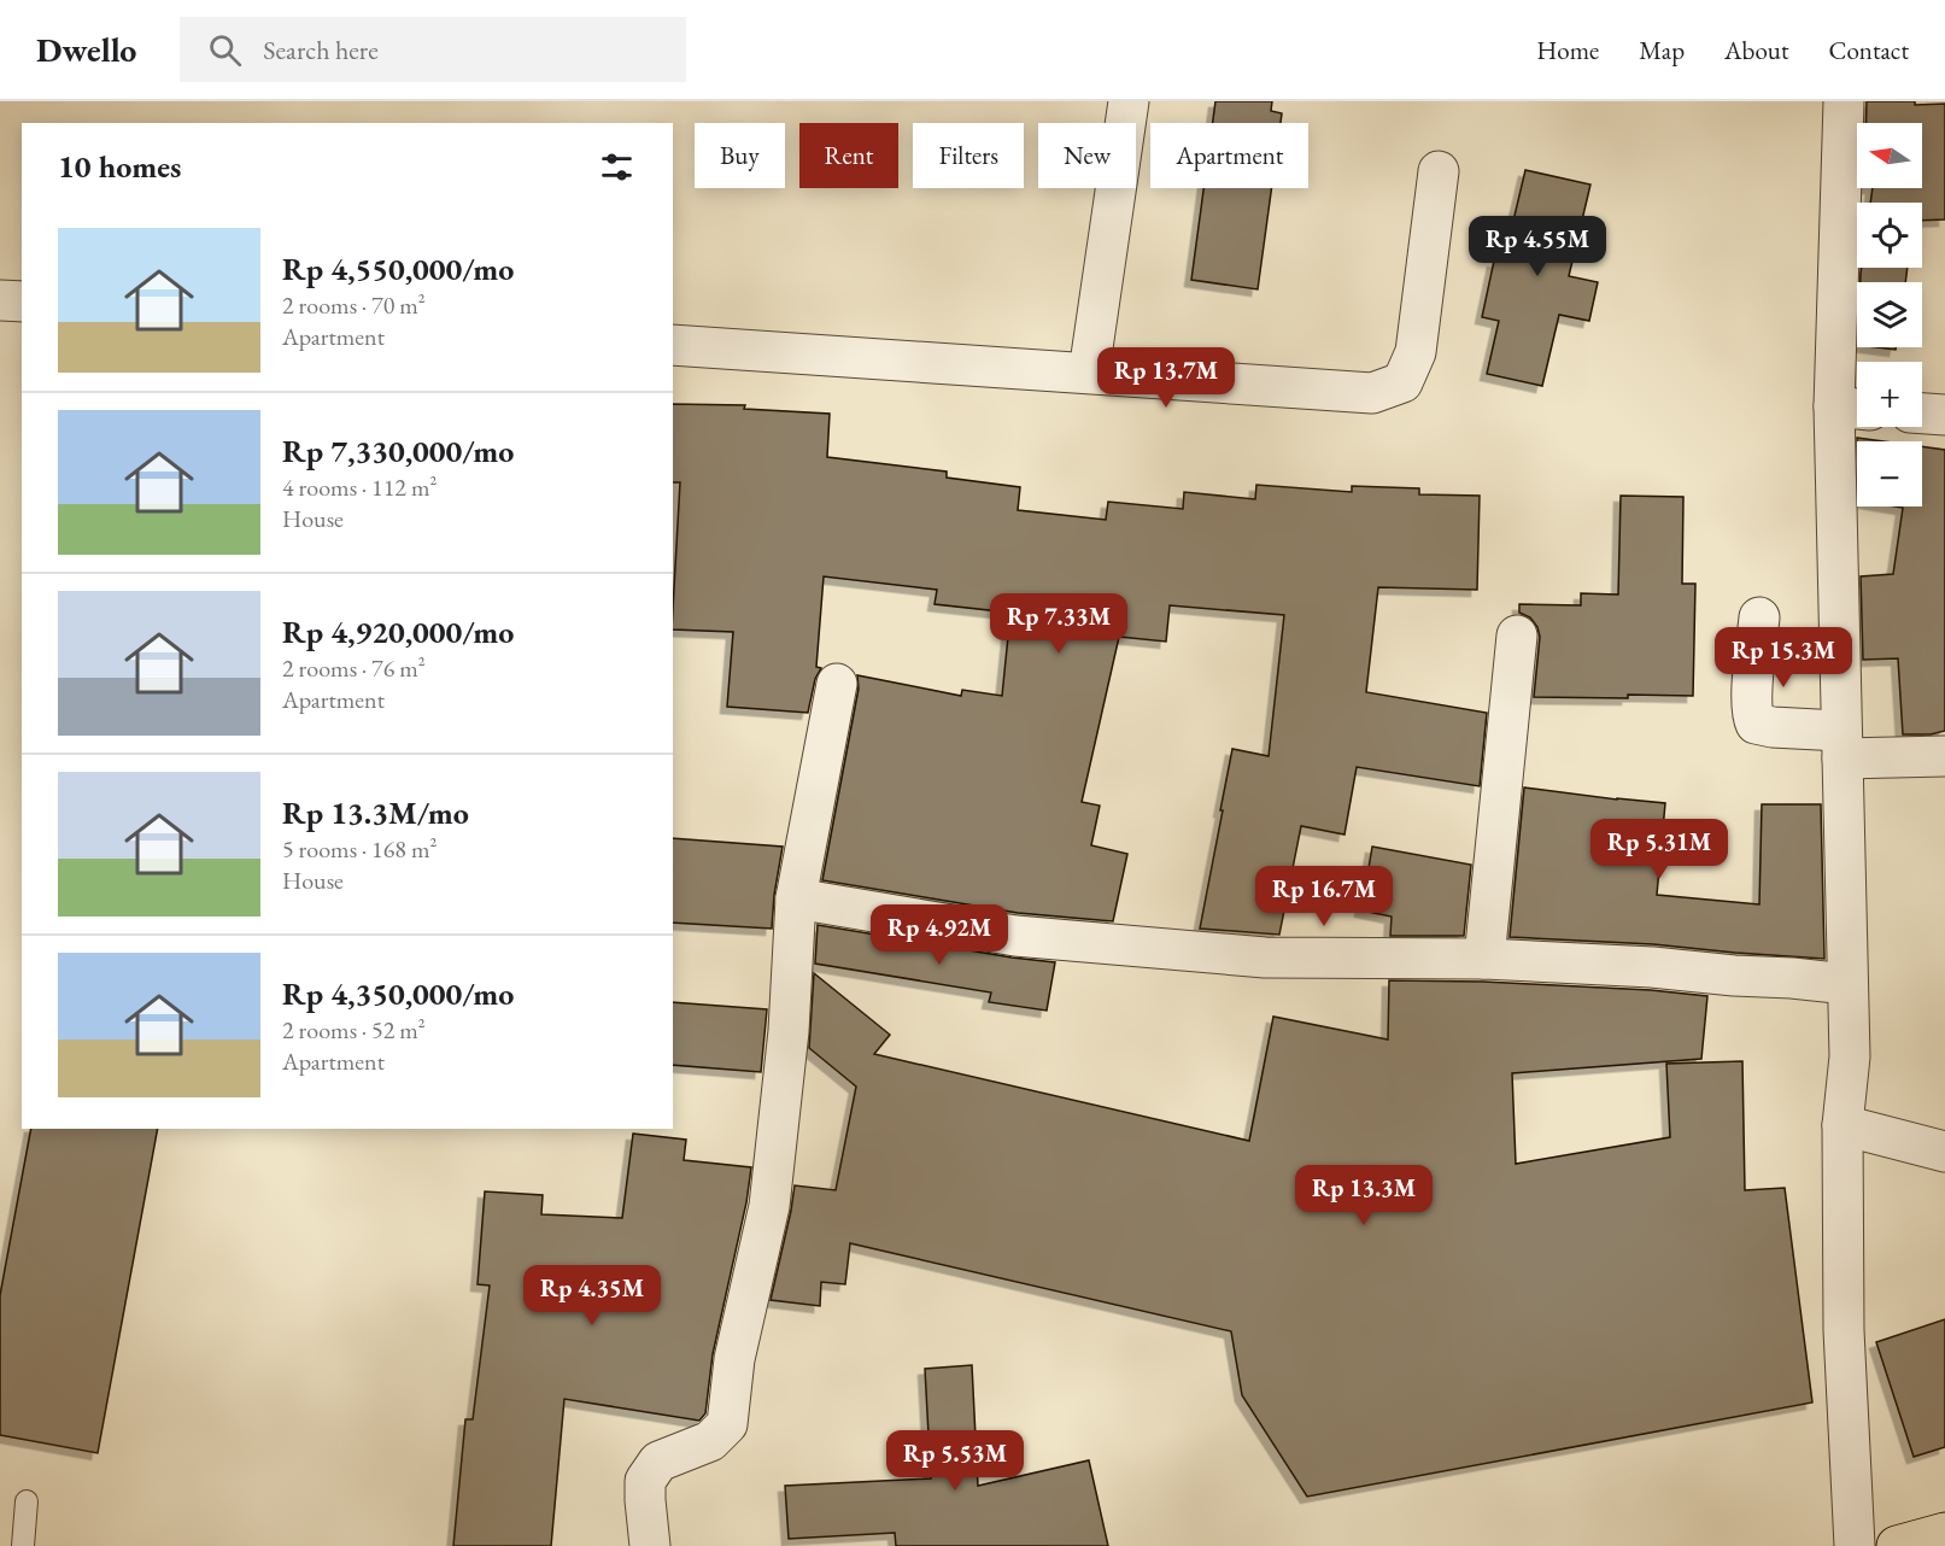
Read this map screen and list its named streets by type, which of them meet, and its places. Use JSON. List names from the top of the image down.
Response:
{
  "north": "left",
  "page": {
    "header": "Dwello",
    "search": "Search here",
    "nav": [
      "Home",
      "Map",
      "About",
      "Contact"
    ],
    "map_buttons": ["+", "−"],
    "chip": [
      "Buy",
      "Rent",
      "Filters",
      "New",
      "Apartment"
    ],
    "heading": "10 homes",
    "list": [
      {
        "name": "Rp 4,550,000/mo",
        "note": "2 rooms · 70 m² · Apartment"
      },
      {
        "name": "Rp 7,330,000/mo",
        "note": "4 rooms · 112 m² · House"
      },
      {
        "name": "Rp 4,920,000/mo",
        "note": "2 rooms · 76 m² · Apartment"
      },
      {
        "name": "Rp 13.3M/mo",
        "note": "5 rooms · 168 m² · House"
      },
      {
        "name": "Rp 4,350,000/mo",
        "note": "2 rooms · 52 m² · Apartment"
      }
    ],
    "price": [
      "Rp 4.55M",
      "Rp 13.7M",
      "Rp 7.33M",
      "Rp 15.3M",
      "Rp 5.31M",
      "Rp 16.7M",
      "Rp 4.92M",
      "Rp 13.3M",
      "Rp 4.35M",
      "Rp 5.53M"
    ]
  }
}
